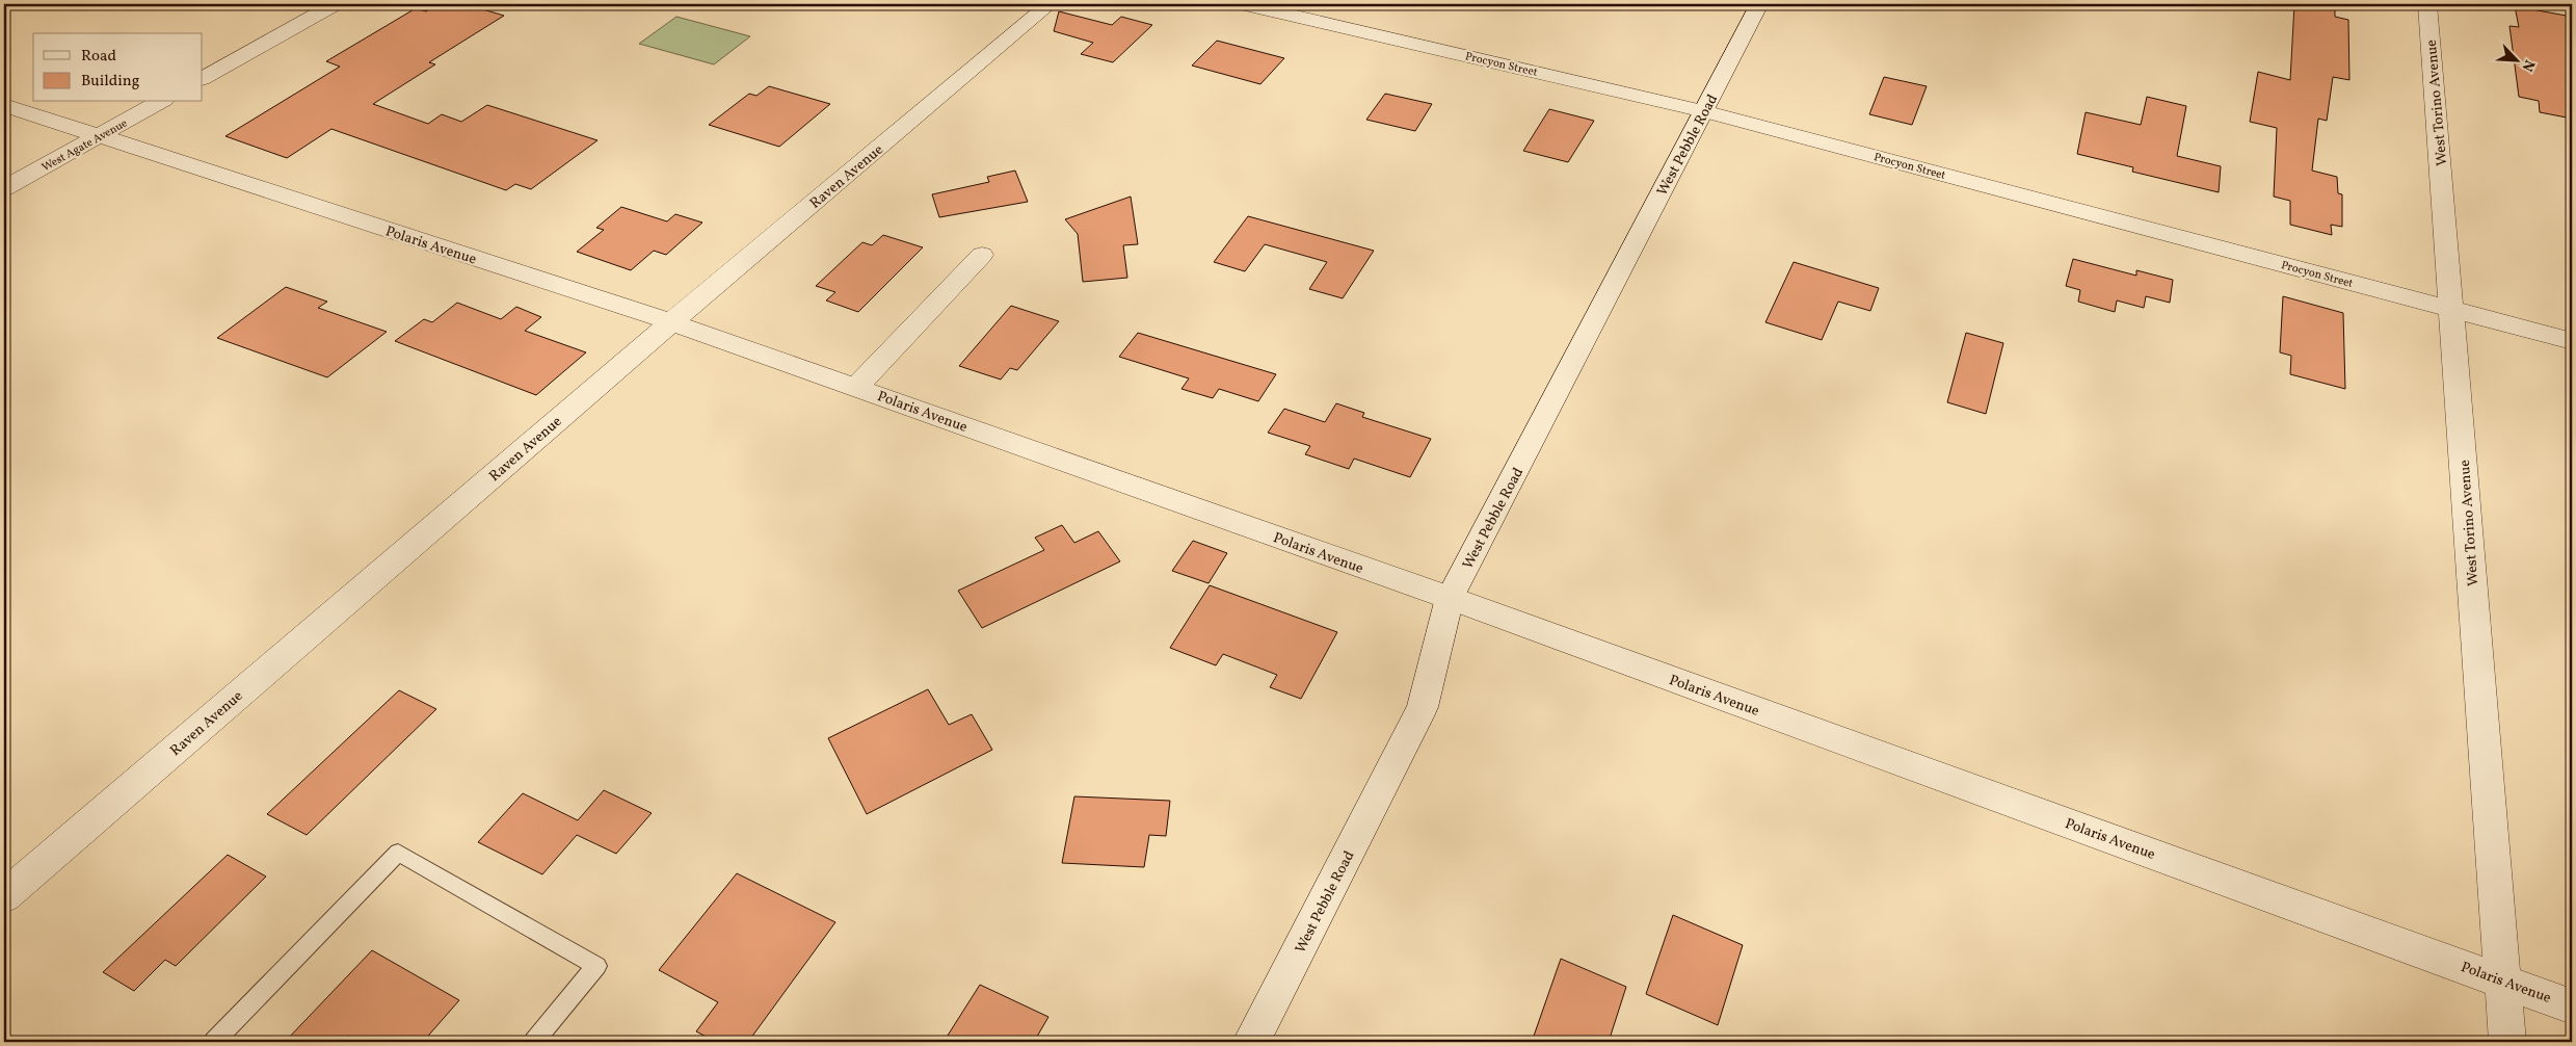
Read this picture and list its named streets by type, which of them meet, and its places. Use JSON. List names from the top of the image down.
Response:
{
  "streets": {
    "street": [
      "Procyon Street",
      "West Torino Avenue",
      "West Agate Avenue",
      "West Pebble Road",
      "Raven Avenue",
      "Polaris Avenue"
    ]
  },
  "crossings": [
    ["Procyon Street", "West Torino Avenue"],
    ["Procyon Street", "West Pebble Road"],
    ["West Torino Avenue", "Polaris Avenue"],
    ["West Agate Avenue", "Polaris Avenue"],
    ["West Pebble Road", "Polaris Avenue"],
    ["Raven Avenue", "Polaris Avenue"]
  ],
  "legend": ["Road", "Building"],
  "north": "bottom right"
}
